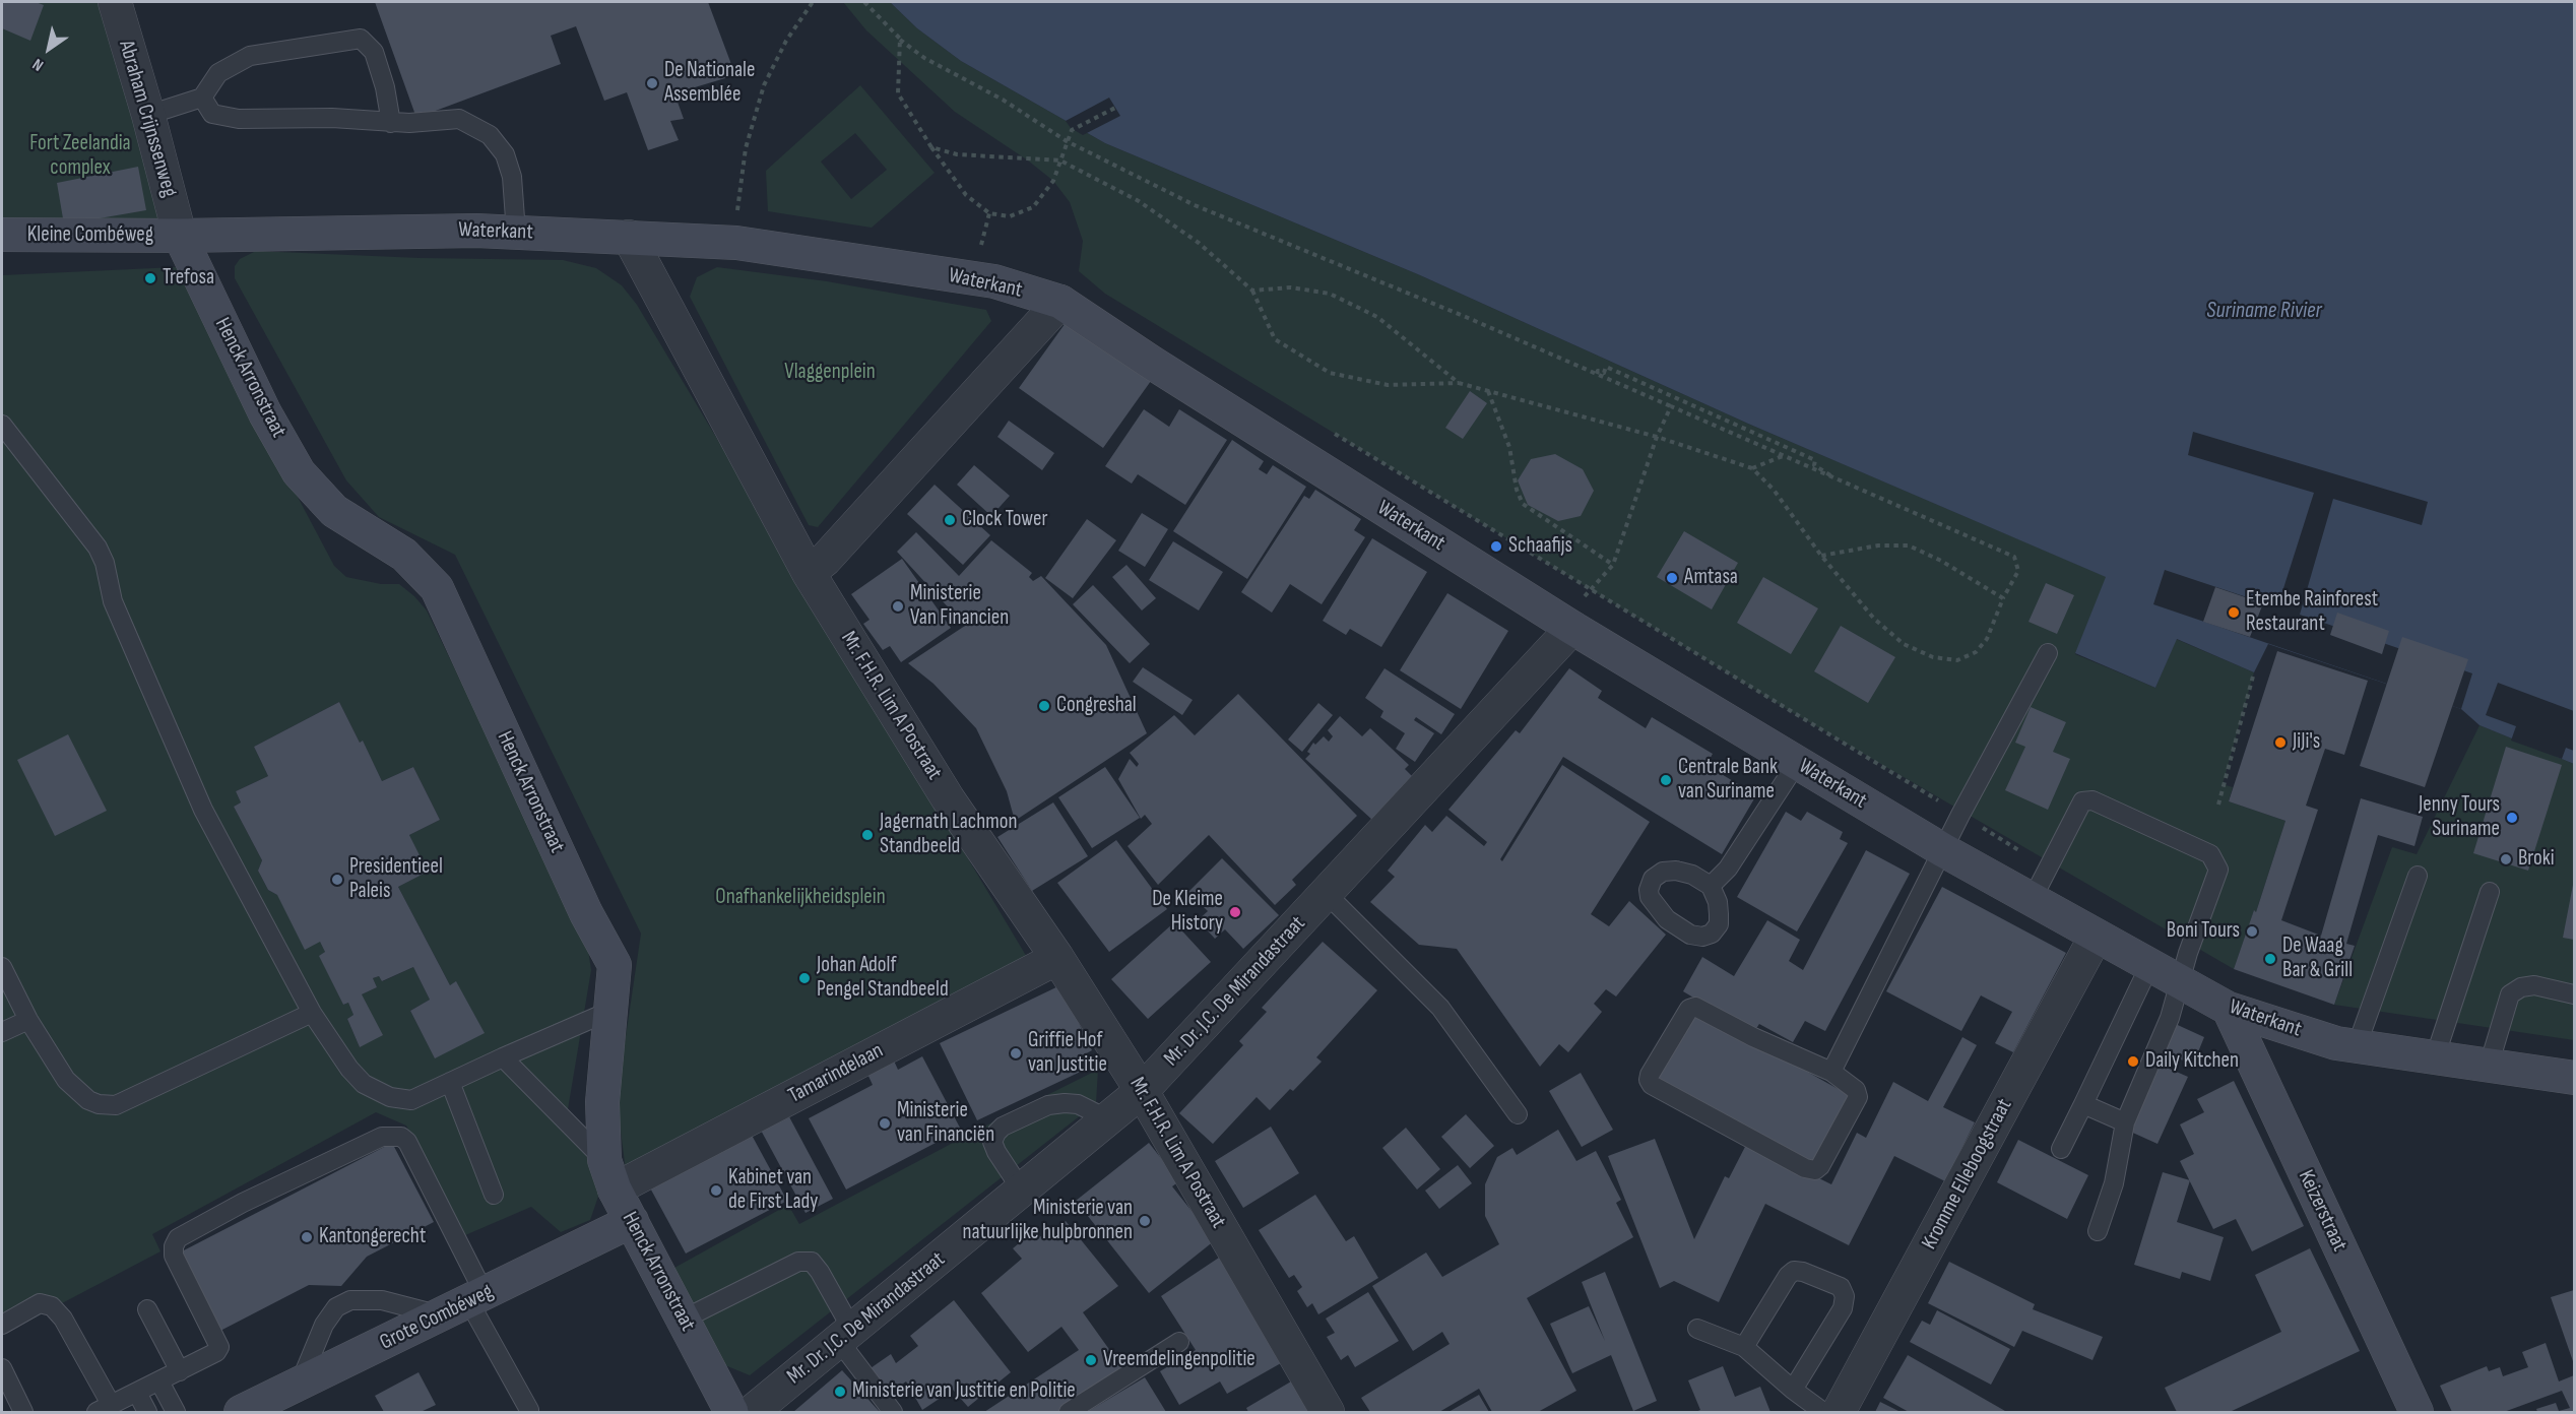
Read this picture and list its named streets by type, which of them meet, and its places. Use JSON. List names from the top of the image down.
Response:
{
  "streets": {
    "main road": [
      "Waterkant",
      "Kleine Combéweg",
      "Henck Arronstraat",
      "Keizerstraat",
      "Grote Combéweg"
    ],
    "street": [
      "Abraham Crijnssenweg",
      "Mr. F.H.R. Lim A Postraat",
      "Mr. Dr. J.C. De Mirandastraat",
      "Tamarindelaan",
      "Kromme Elleboogstraat"
    ]
  },
  "crossings": [
    ["Abraham Crijnssenweg", "Waterkant"],
    ["Abraham Crijnssenweg", "Kleine Combéweg"],
    ["Abraham Crijnssenweg", "Henck Arronstraat"],
    ["Waterkant", "Kleine Combéweg"],
    ["Waterkant", "Henck Arronstraat"],
    ["Waterkant", "Mr. F.H.R. Lim A Postraat"],
    ["Waterkant", "Mr. Dr. J.C. De Mirandastraat"],
    ["Waterkant", "Kromme Elleboogstraat"],
    ["Waterkant", "Keizerstraat"],
    ["Kleine Combéweg", "Henck Arronstraat"],
    ["Henck Arronstraat", "Tamarindelaan"],
    ["Henck Arronstraat", "Grote Combéweg"],
    ["Mr. F.H.R. Lim A Postraat", "Mr. Dr. J.C. De Mirandastraat"],
    ["Mr. F.H.R. Lim A Postraat", "Tamarindelaan"]
  ],
  "water": ["Suriname Rivier"],
  "parks": ["Fort Zeelandia complex", "Vlaggenplein", "Onafhankelijkheidsplein"],
  "places": [
    "De Nationale Assemblée",
    "Trefosa",
    "Clock Tower",
    "Schaafijs",
    "Amtasa",
    "Ministerie Van Financien",
    "Etembe Rainforest Restaurant",
    "Congreshal",
    "JiJi's",
    "Centrale Bank van Suriname",
    "Jenny Tours Suriname",
    "Jagernath Lachmon Standbeeld",
    "Broki",
    "Presidentieel Paleis",
    "De Kleime History",
    "Boni Tours",
    "De Waag Bar & Grill",
    "Johan Adolf Pengel Standbeeld",
    "Griffie Hof van Justitie",
    "Daily Kitchen",
    "Ministerie van Financiën",
    "Kabinet van de First Lady",
    "Ministerie van natuurlijke hulpbronnen",
    "Kantongerecht",
    "Vreemdelingenpolitie",
    "Ministerie van Justitie en Politie"
  ],
  "north": "bottom left"
}
